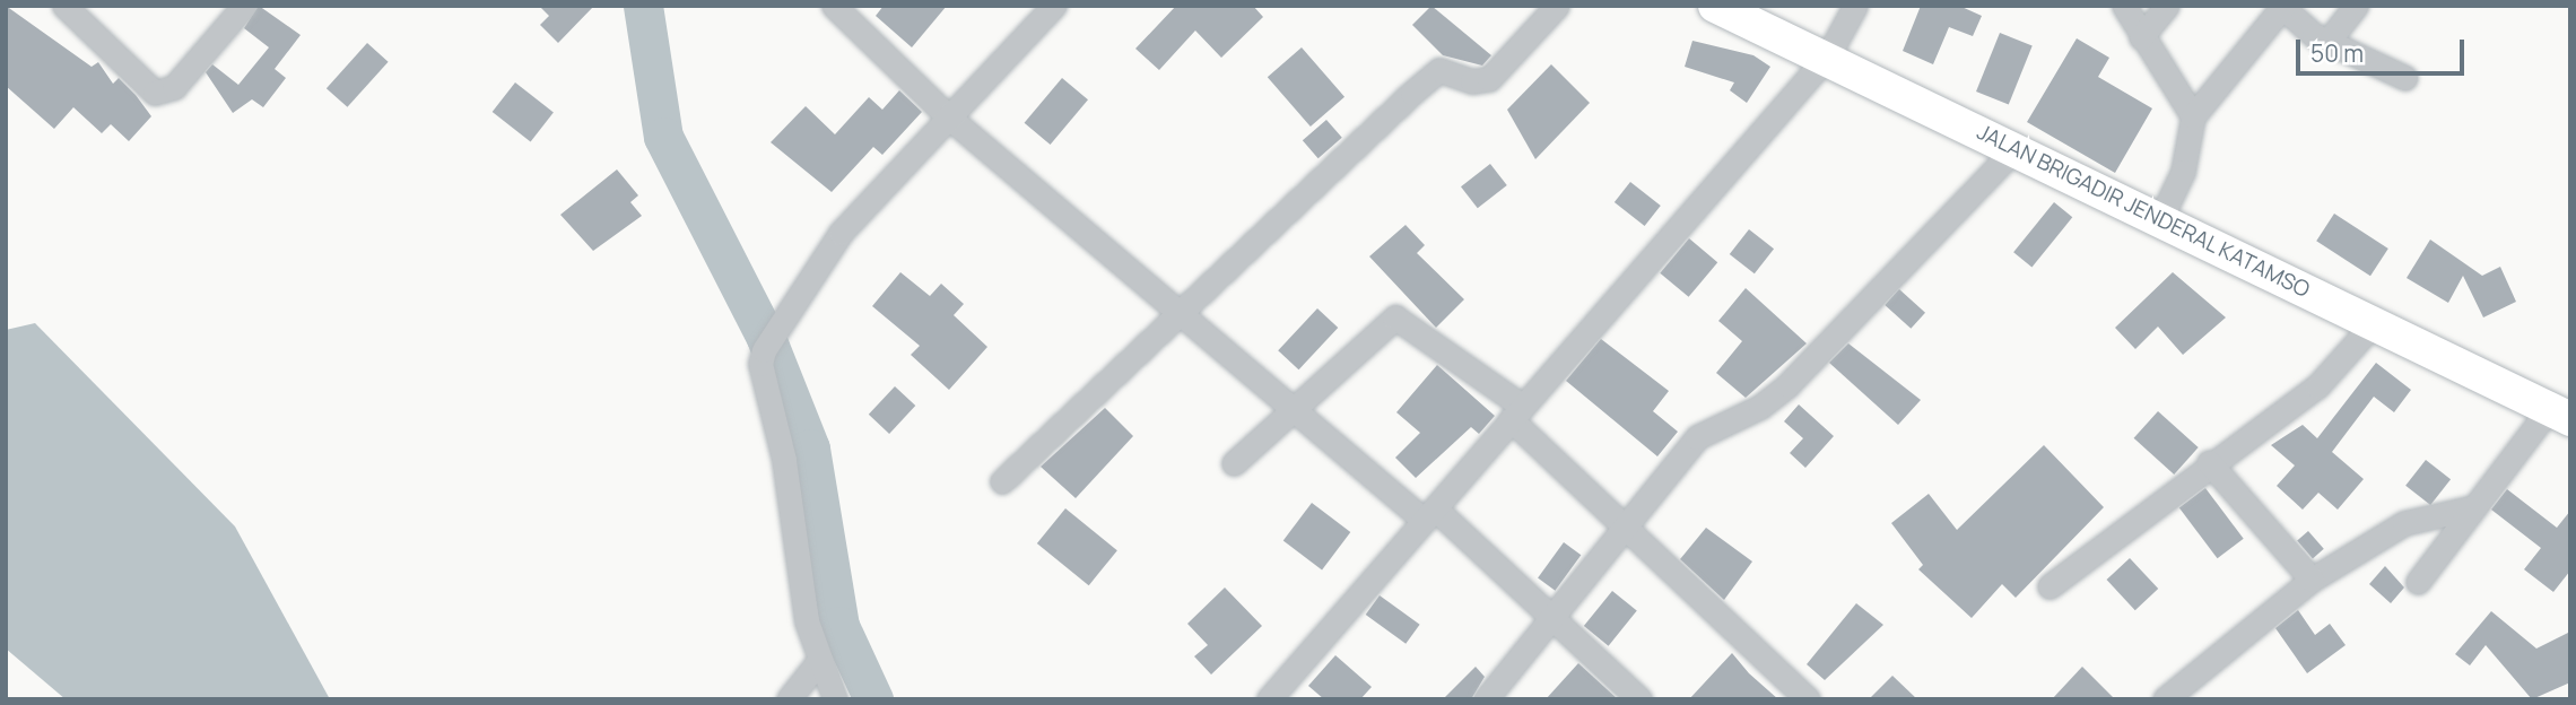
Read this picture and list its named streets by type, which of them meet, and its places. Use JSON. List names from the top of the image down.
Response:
{
  "streets": {
    "main road": ["JALAN BRIGADIR JENDERAL KATAMSO"]
  },
  "scale_bar": "50 m"
}
